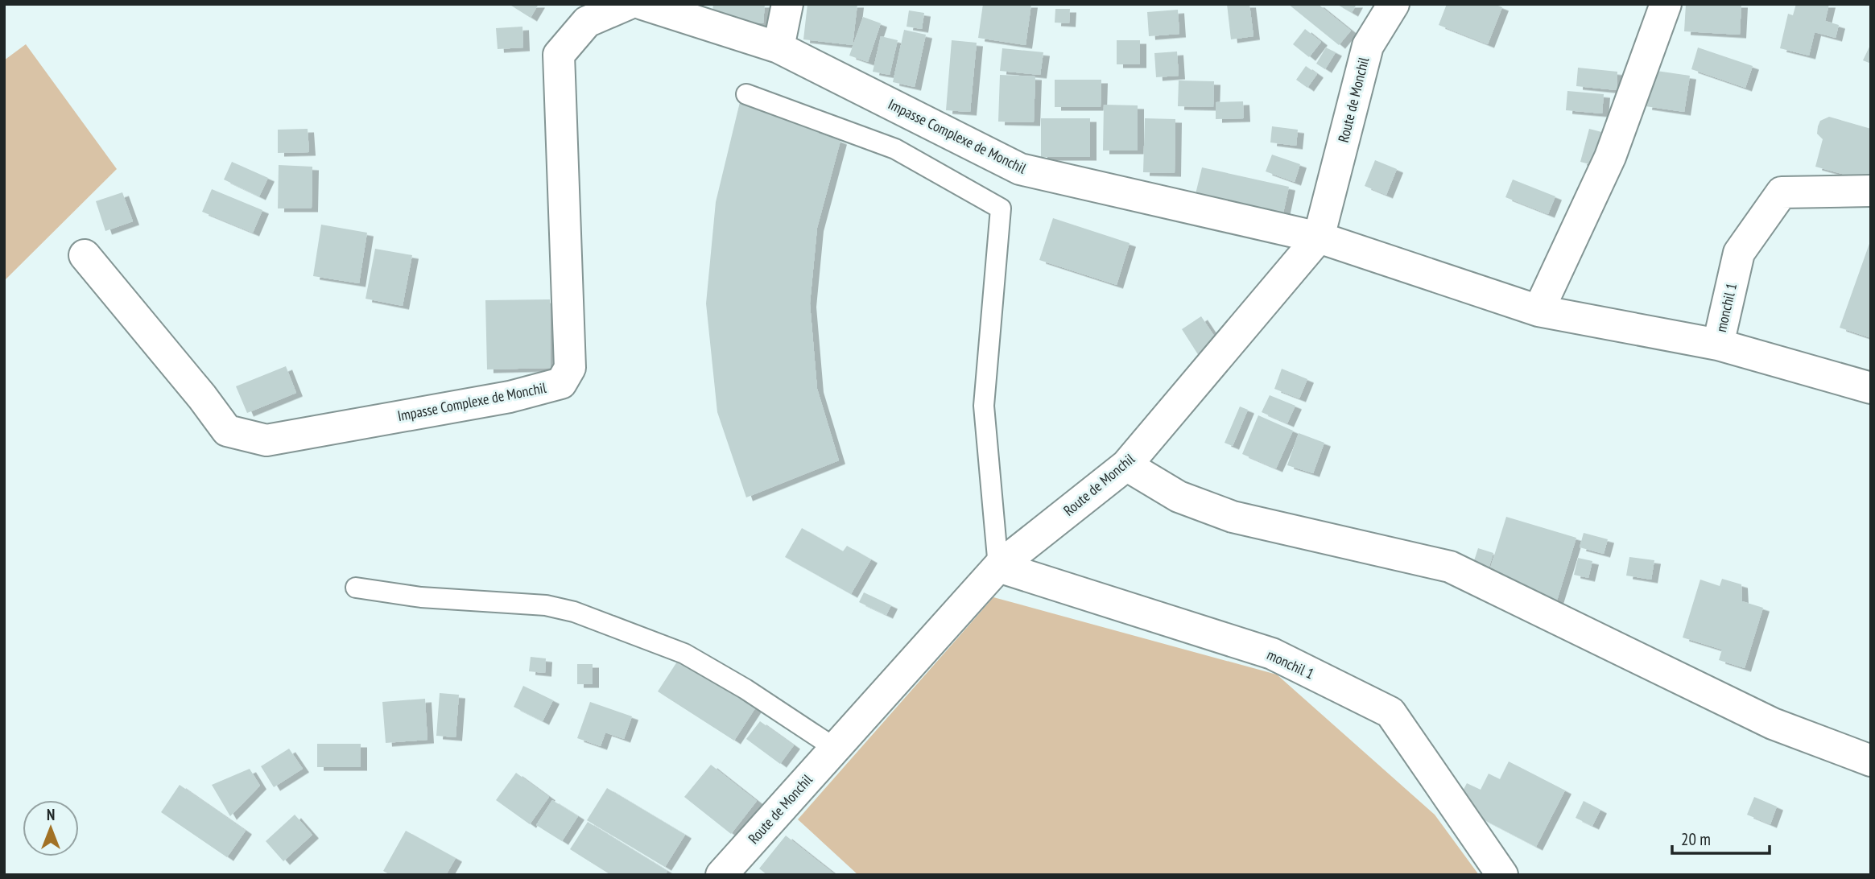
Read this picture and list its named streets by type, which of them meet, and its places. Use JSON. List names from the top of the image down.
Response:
{
  "streets": {
    "street": ["Route de Monchil", "Impasse Complexe de Monchil", "monchil 1"]
  },
  "crossings": [
    ["Route de Monchil", "Impasse Complexe de Monchil"],
    ["Route de Monchil", "monchil 1"],
    ["Impasse Complexe de Monchil", "monchil 1"]
  ],
  "scale_bar": "20 m",
  "north": "top"
}
